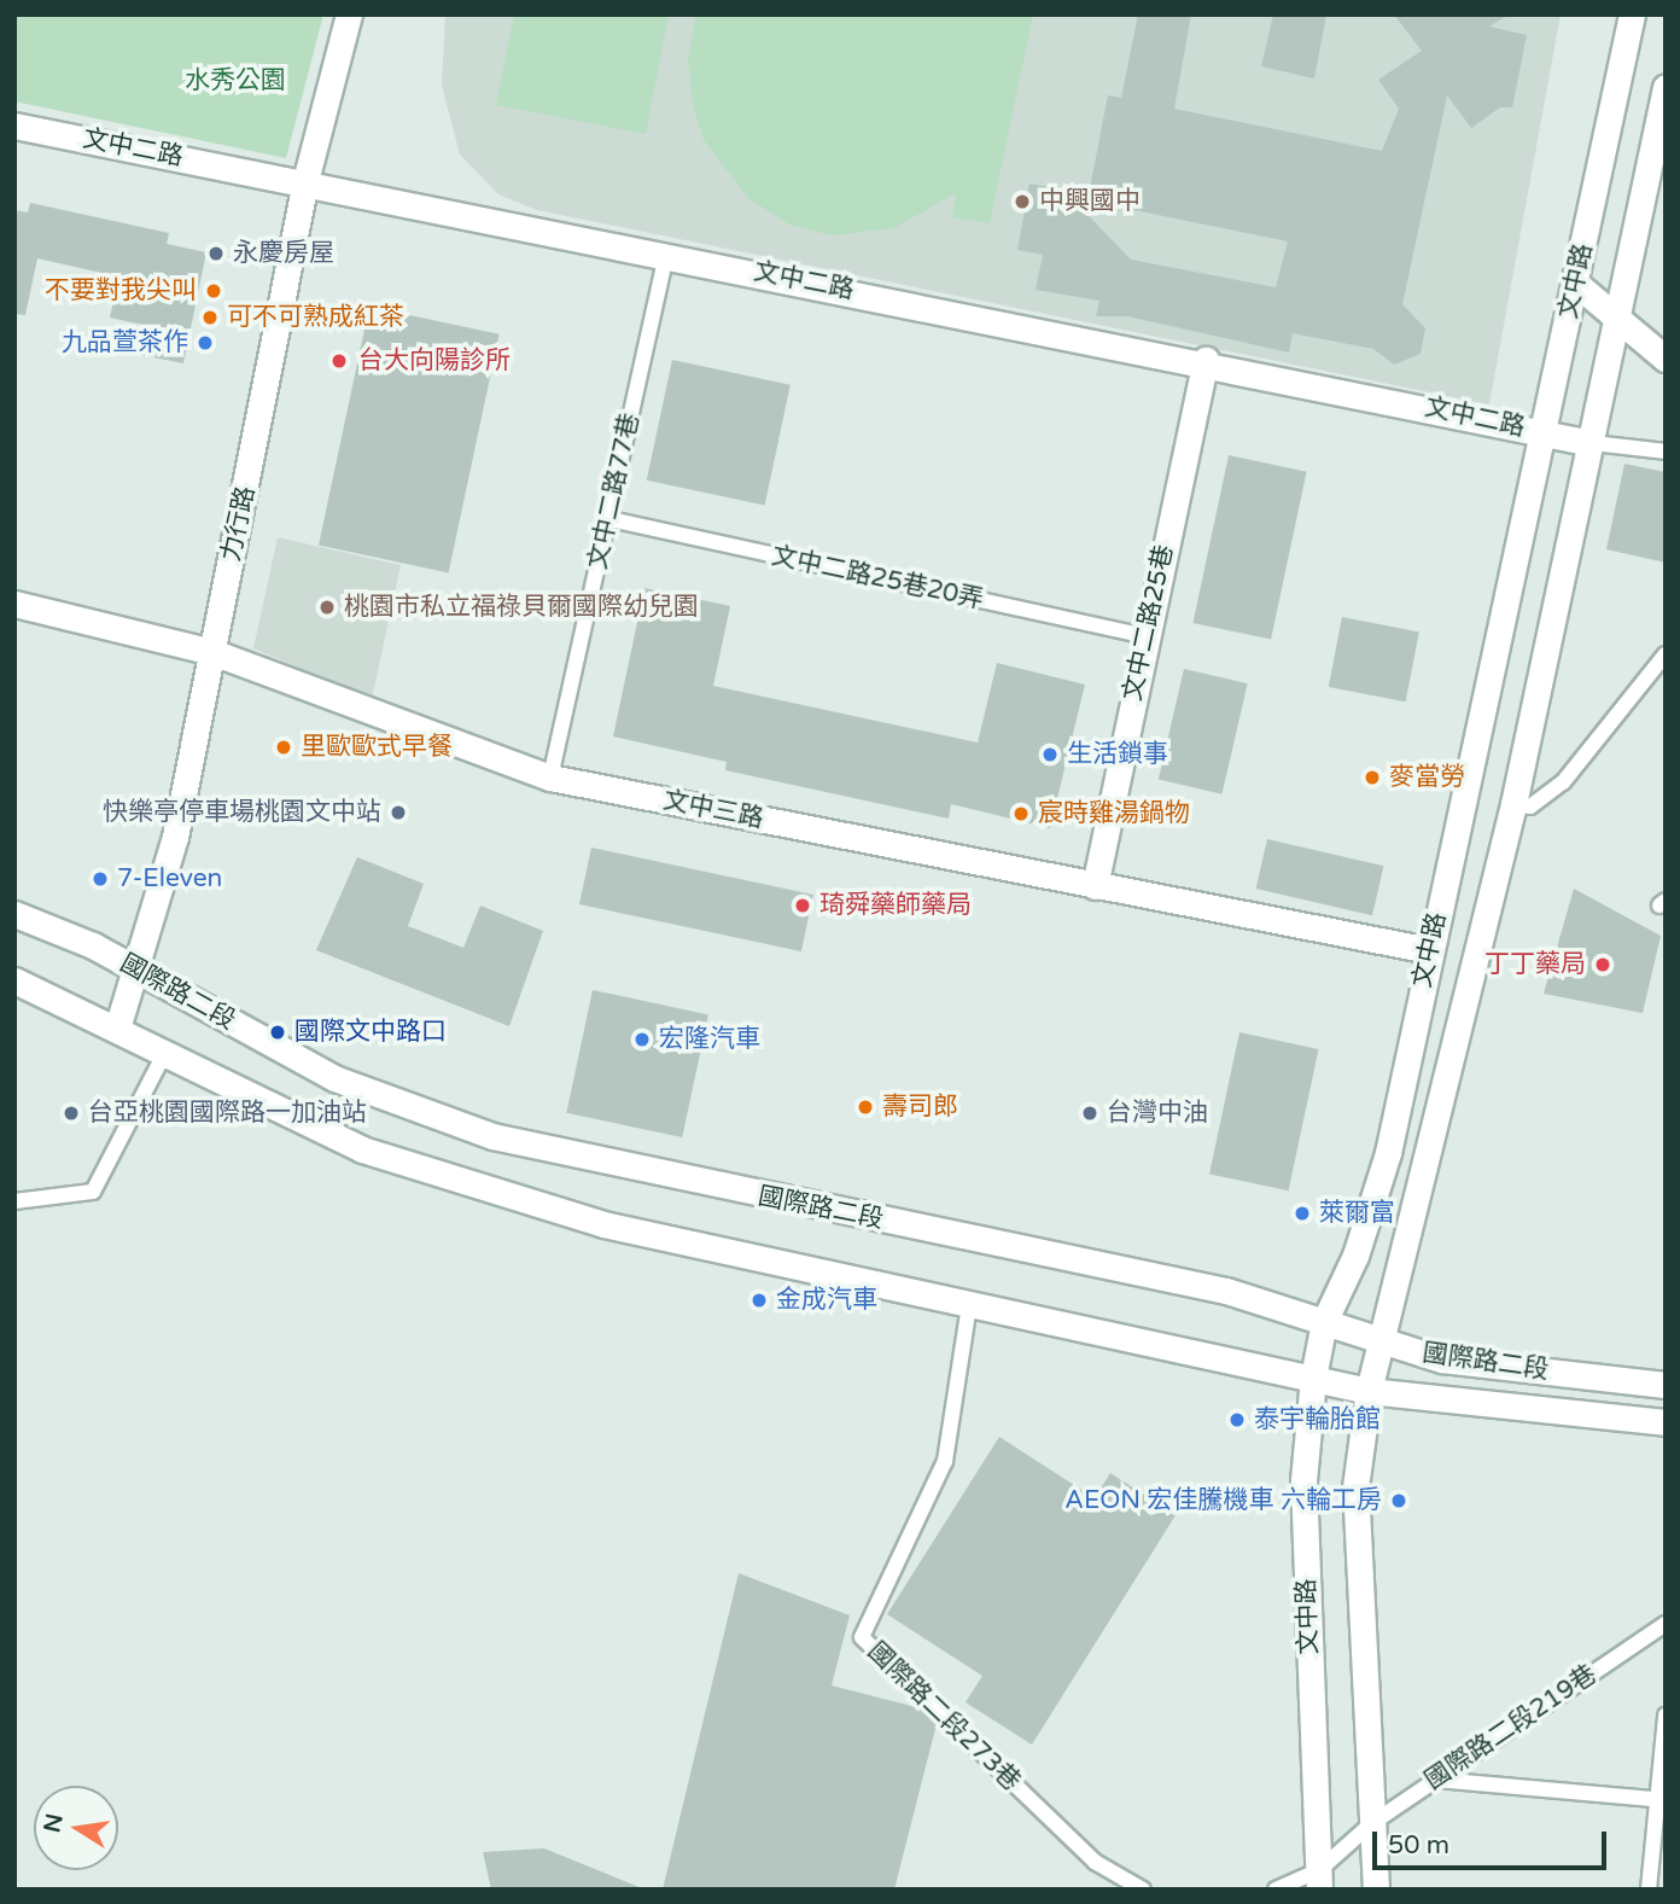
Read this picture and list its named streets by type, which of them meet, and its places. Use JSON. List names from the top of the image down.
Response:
{
  "streets": {
    "street": [
      "文中二路",
      "文中路",
      "力行路",
      "文中二路25巷",
      "文中三路",
      "國際路二段"
    ],
    "lane": [
      "文中二路77巷",
      "文中二路25巷20弄",
      "國際路二段273巷",
      "國際路二段219巷"
    ]
  },
  "crossings": [
    ["文中二路", "文中路"],
    ["文中二路", "文中二路77巷"],
    ["文中二路", "力行路"],
    ["文中二路", "文中二路25巷"],
    ["文中路", "文中三路"],
    ["文中路", "國際路二段"],
    ["文中路", "國際路二段219巷"],
    ["文中二路77巷", "文中二路25巷20弄"],
    ["文中二路77巷", "文中三路"],
    ["力行路", "文中三路"],
    ["力行路", "國際路二段"],
    ["文中二路25巷20弄", "文中二路25巷"],
    ["文中二路25巷", "文中三路"],
    ["國際路二段", "國際路二段273巷"]
  ],
  "parks": ["水秀公園"],
  "places": [
    "中興國中",
    "永慶房屋",
    "不要對我尖叫",
    "可不可熟成紅茶",
    "九品萱茶作",
    "台大向陽診所",
    "桃園市私立福祿貝爾國際幼兒園",
    "里歐歐式早餐",
    "生活鎖事",
    "麥當勞",
    "快樂亭停車場桃園文中站",
    "宸時雞湯鍋物",
    "7-Eleven",
    "琦舜藥師藥局",
    "丁丁藥局",
    "國際文中路口",
    "宏隆汽車",
    "壽司郎",
    "台亞桃園國際路一加油站",
    "台灣中油",
    "萊爾富",
    "金成汽車",
    "泰宇輪胎館",
    "AEON 宏佳騰機車 六輪工房"
  ],
  "scale_bar": "50 m",
  "north": "left"
}
